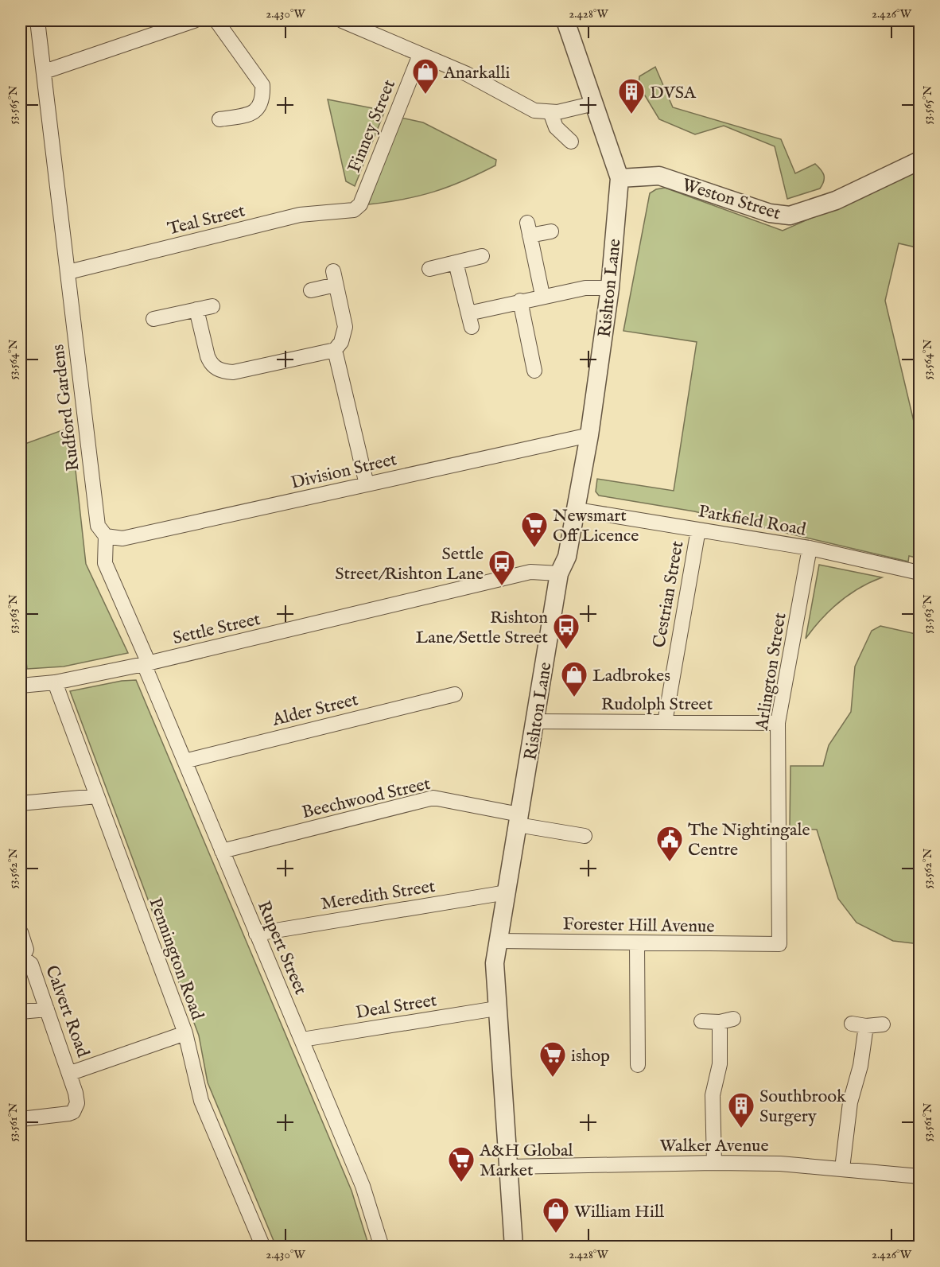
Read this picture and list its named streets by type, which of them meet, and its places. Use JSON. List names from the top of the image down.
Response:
{
  "streets": {
    "street": [
      "Finney Street",
      "Weston Street",
      "Teal Street",
      "Rishton Lane",
      "Rudford Gardens",
      "Division Street",
      "Parkfield Road",
      "Cestrian Street",
      "Settle Street",
      "Arlington Street",
      "Rudolph Street",
      "Alder Street",
      "Beechwood Street",
      "Meredith Street",
      "Forester Hill Avenue",
      "Rupert Street",
      "Pennington Road",
      "Deal Street",
      "Calvert Road",
      "Walker Avenue"
    ]
  },
  "crossings": [
    ["Finney Street", "Teal Street"],
    ["Weston Street", "Rishton Lane"],
    ["Teal Street", "Rudford Gardens"],
    ["Rishton Lane", "Division Street"],
    ["Rishton Lane", "Parkfield Road"],
    ["Rishton Lane", "Settle Street"],
    ["Rishton Lane", "Rudolph Street"],
    ["Rishton Lane", "Beechwood Street"],
    ["Rishton Lane", "Meredith Street"],
    ["Rishton Lane", "Forester Hill Avenue"],
    ["Rishton Lane", "Deal Street"],
    ["Rishton Lane", "Walker Avenue"],
    ["Rudford Gardens", "Division Street"],
    ["Rudford Gardens", "Rupert Street"],
    ["Division Street", "Rupert Street"],
    ["Parkfield Road", "Cestrian Street"],
    ["Parkfield Road", "Arlington Street"],
    ["Cestrian Street", "Rudolph Street"],
    ["Settle Street", "Rupert Street"],
    ["Settle Street", "Pennington Road"],
    ["Arlington Street", "Rudolph Street"],
    ["Arlington Street", "Forester Hill Avenue"],
    ["Alder Street", "Rupert Street"],
    ["Beechwood Street", "Rupert Street"],
    ["Meredith Street", "Rupert Street"],
    ["Rupert Street", "Deal Street"]
  ],
  "places": {
    "shop": ["Anarkalli", "Ladbrokes", "William Hill"],
    "building": ["DVSA", "Southbrook Surgery"],
    "supermarket": ["Newsmart Off Licence", "ishop", "A&H Global Market"],
    "bus stop": ["Settle Street/Rishton Lane", "Rishton Lane/Settle Street"],
    "public building": ["The Nightingale Centre"]
  },
  "coordinates": [
    "2.430°W",
    "2.428°W",
    "2.426°W",
    "53.565°N",
    "53.564°N",
    "53.563°N",
    "53.562°N",
    "53.561°N"
  ]
}
